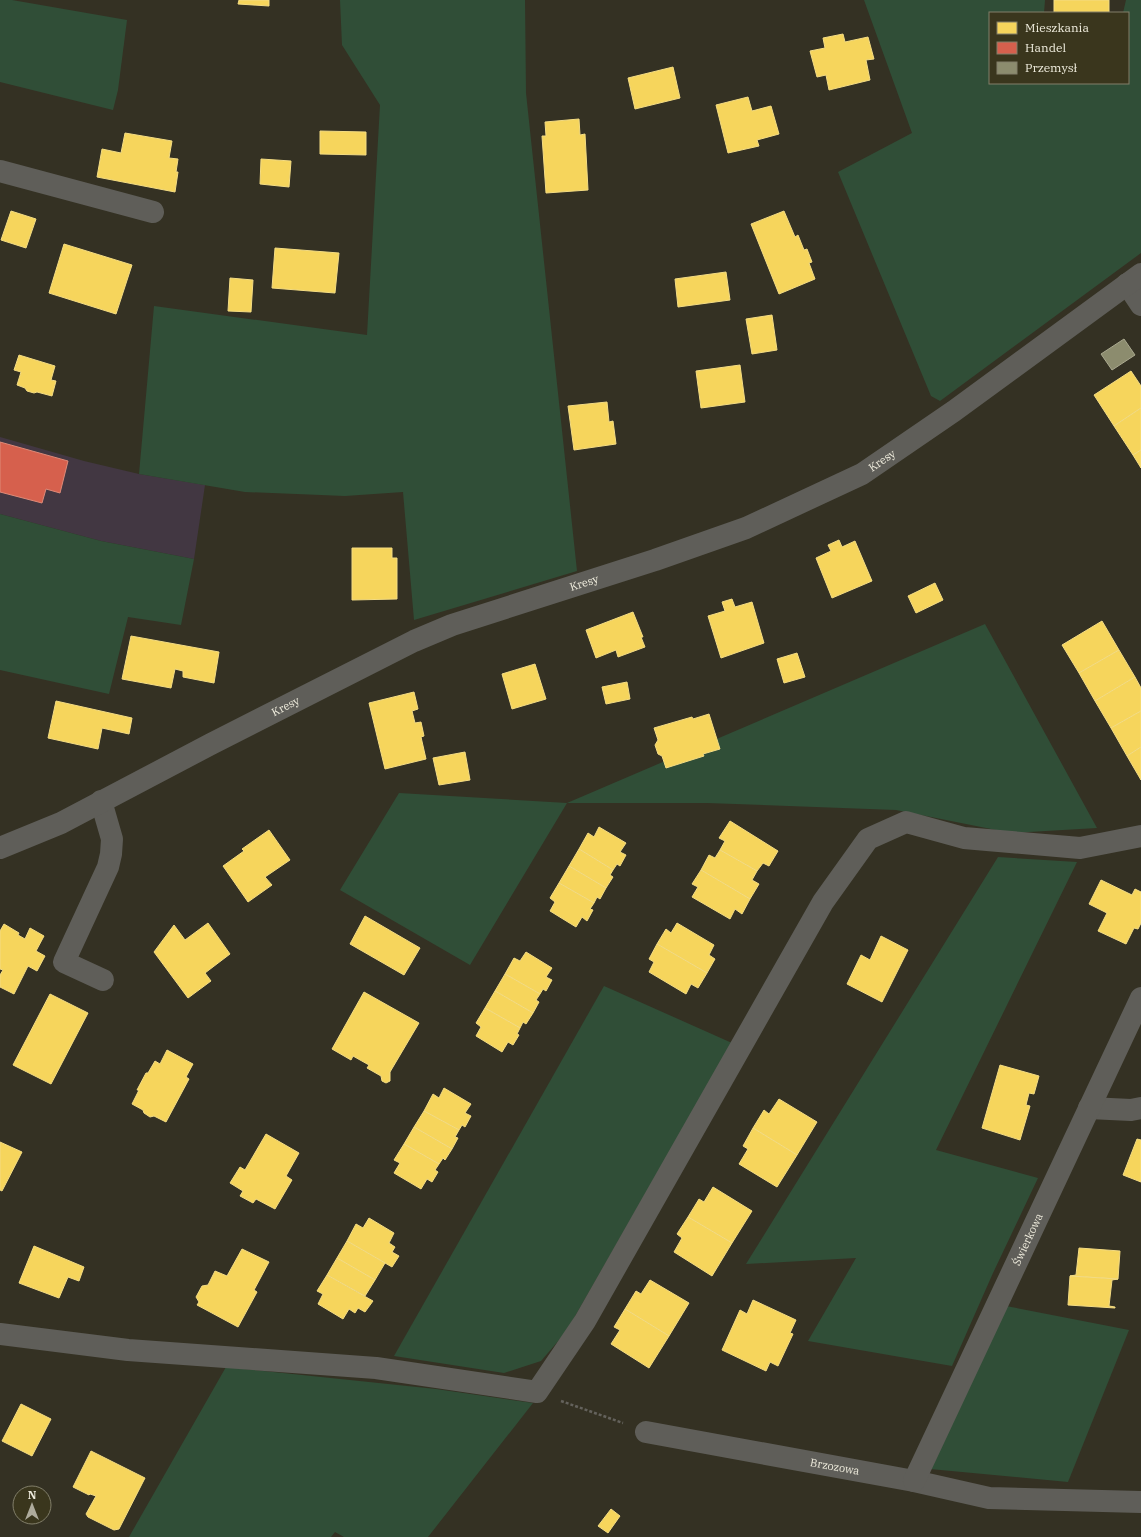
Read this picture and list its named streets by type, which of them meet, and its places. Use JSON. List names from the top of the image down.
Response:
{
  "streets": {
    "street": ["Kresy", "Świerkowa", "Brzozowa"]
  },
  "crossings": [
    ["Świerkowa", "Brzozowa"]
  ],
  "legend": ["Mieszkania", "Handel", "Przemysł"],
  "north": "top"
}
